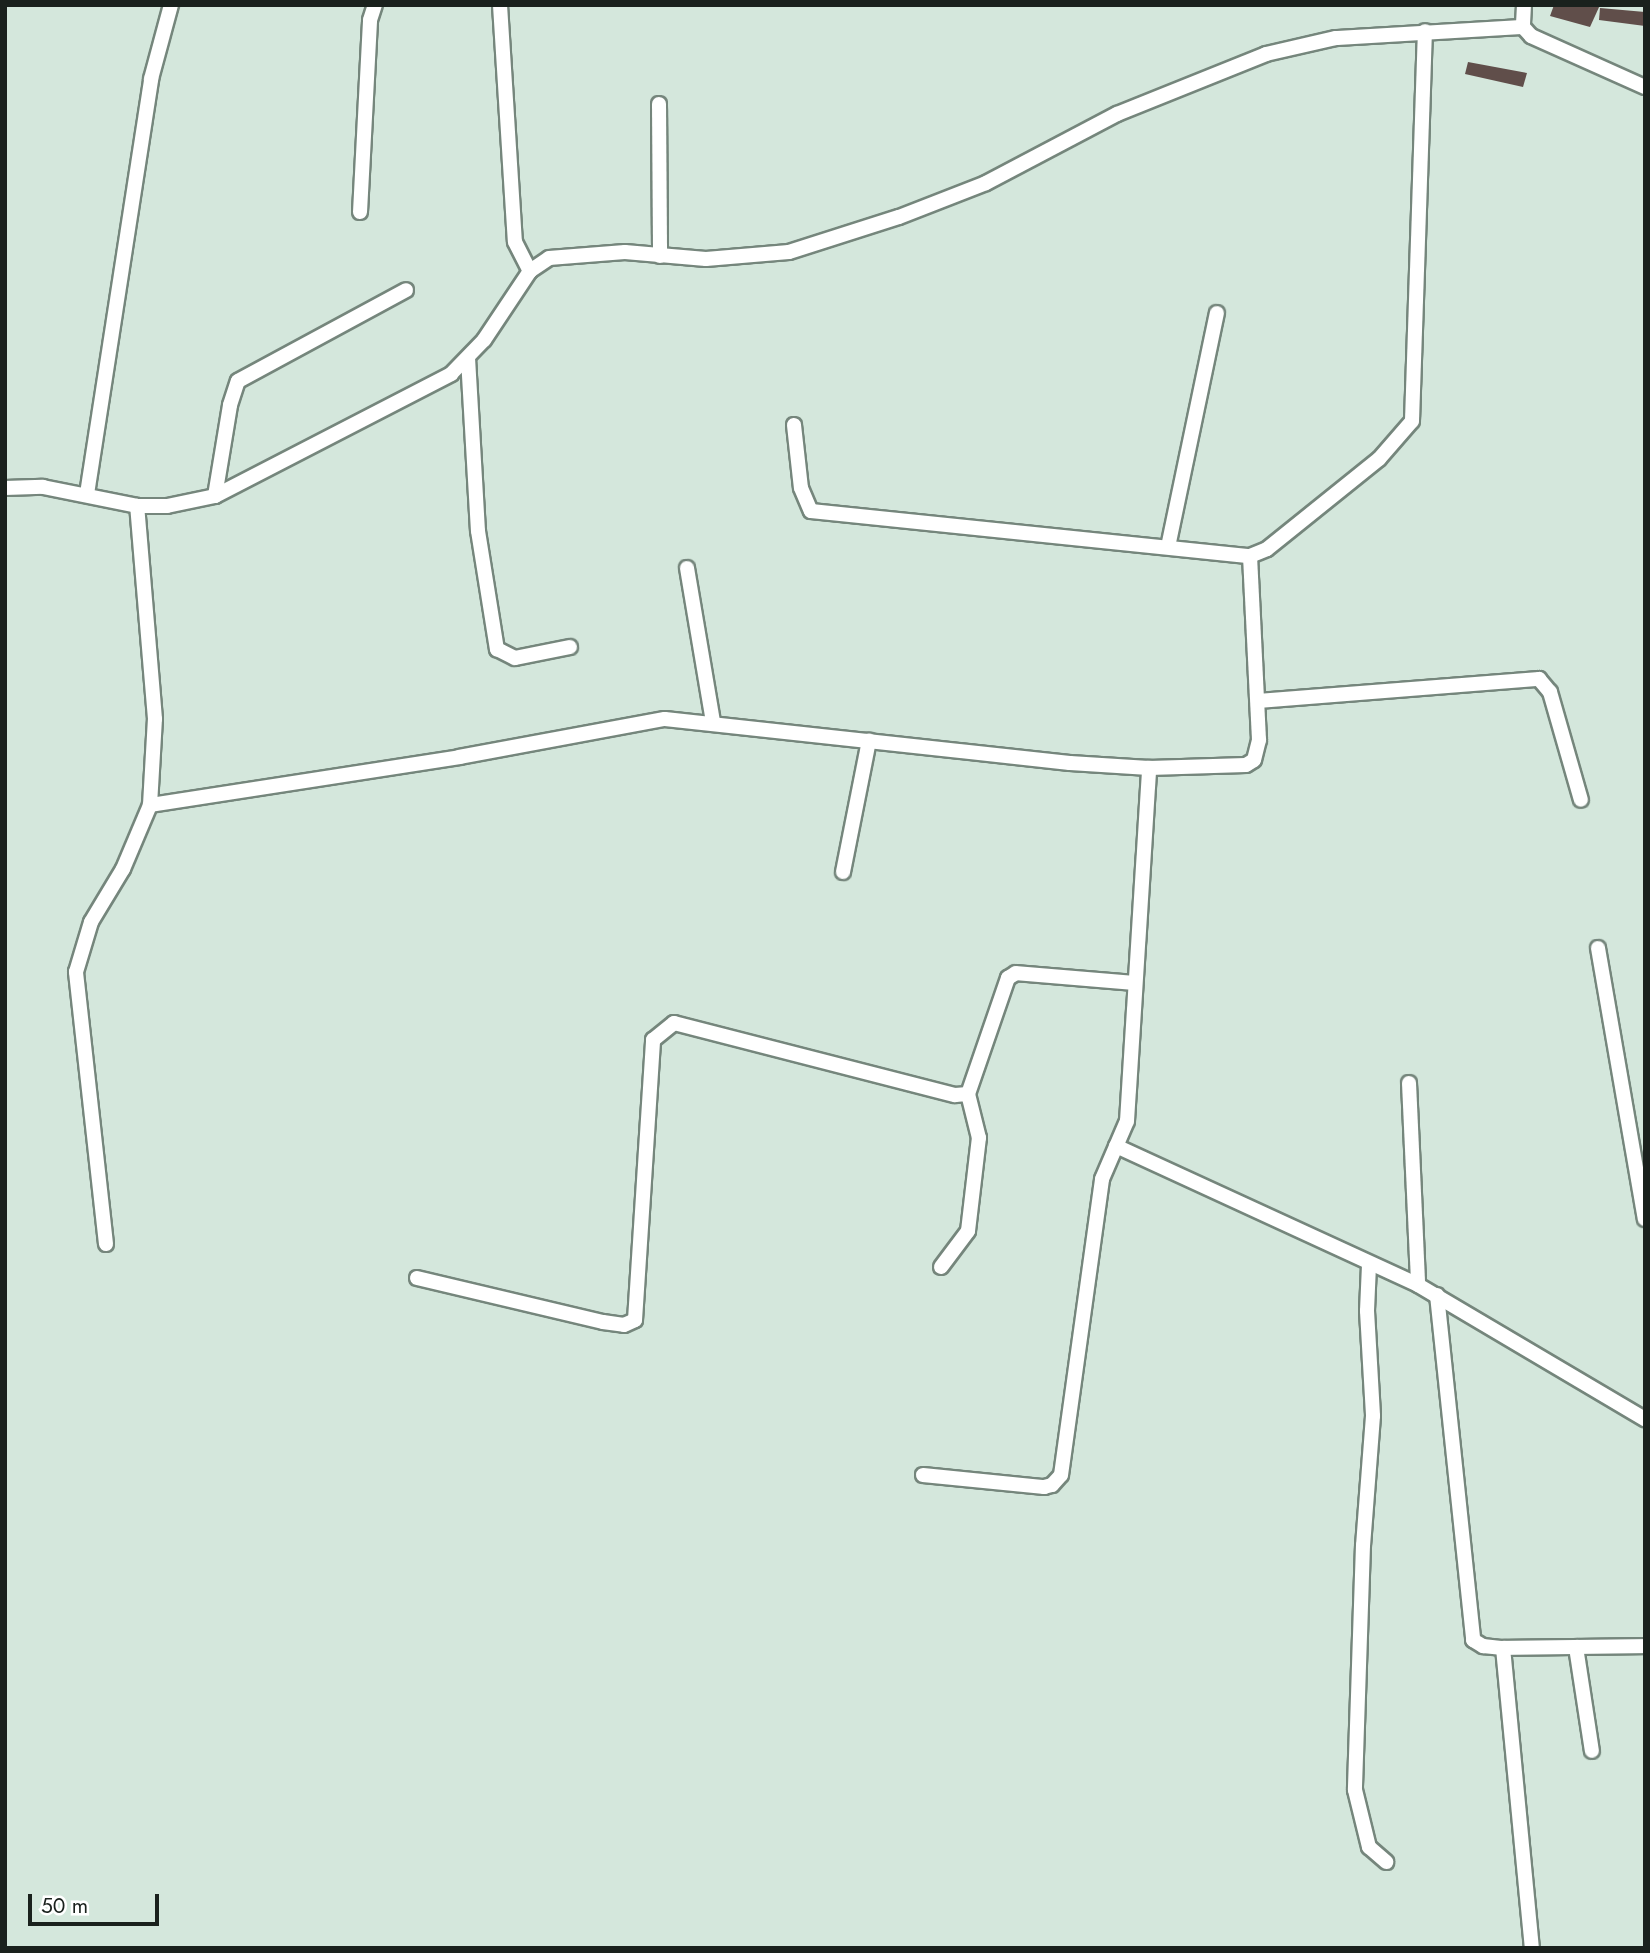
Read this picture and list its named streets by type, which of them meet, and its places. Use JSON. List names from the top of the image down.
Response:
{
  "scale_bar": "50 m"
}
